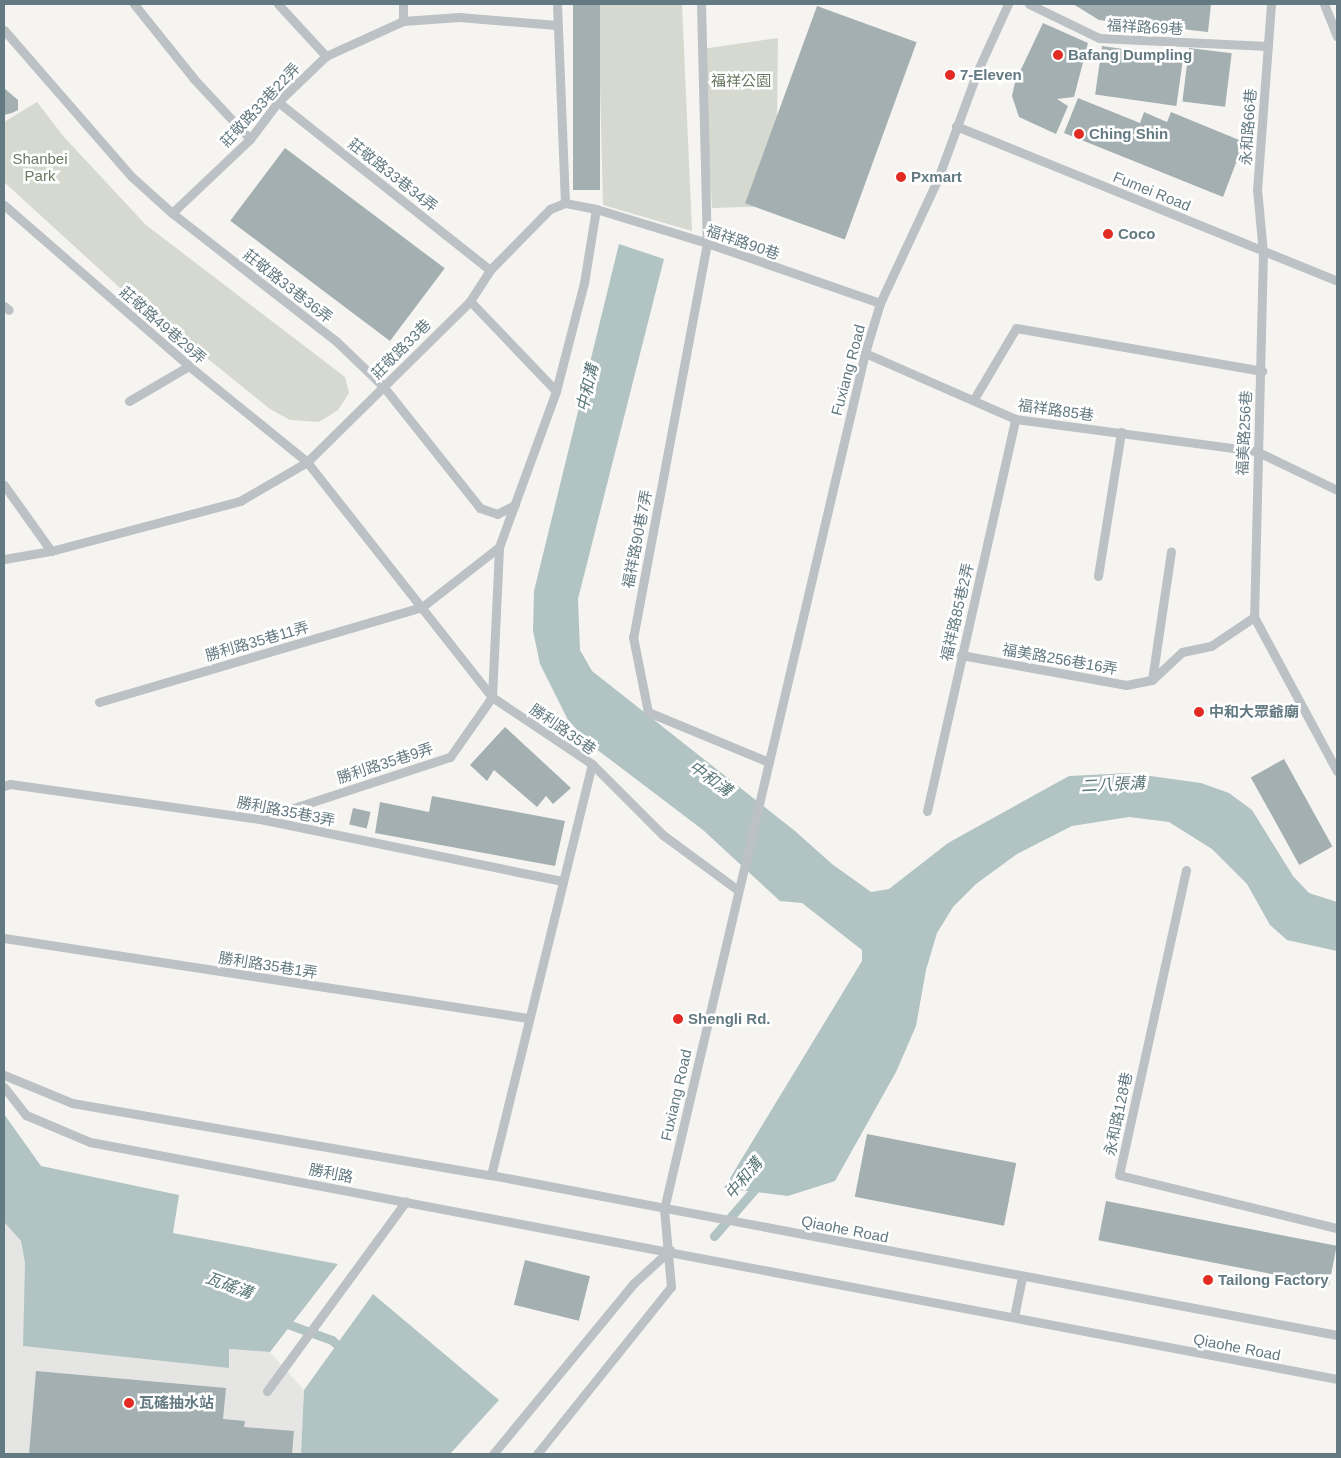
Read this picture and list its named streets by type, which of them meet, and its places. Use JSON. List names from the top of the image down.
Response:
{
  "streets": {
    "street": [
      "福祥路69巷",
      "莊敬路33巷22弄",
      "永和路66巷",
      "莊敬路33巷34弄",
      "Fumei Road",
      "福祥路90巷",
      "莊敬路33巷36弄",
      "莊敬路49巷29弄",
      "莊敬路33巷",
      "Fuxiang Road",
      "福祥路85巷",
      "福美路256巷",
      "福祥路90巷7弄",
      "福祥路85巷2弄",
      "勝利路35巷11弄",
      "福美路256巷16弄",
      "勝利路35巷",
      "勝利路35巷9弄",
      "勝利路35巷3弄",
      "勝利路35巷1弄",
      "永和路128巷",
      "勝利路",
      "Qiaohe Road"
    ]
  },
  "crossings": [
    ["福祥路69巷", "永和路66巷"],
    ["莊敬路33巷22弄", "莊敬路33巷34弄"],
    ["莊敬路33巷22弄", "莊敬路33巷36弄"],
    ["永和路66巷", "Fumei Road"],
    ["永和路66巷", "福美路256巷"],
    ["莊敬路33巷34弄", "莊敬路33巷"],
    ["Fumei Road", "Fuxiang Road"],
    ["Fumei Road", "福美路256巷"],
    ["福祥路90巷", "莊敬路33巷"],
    ["福祥路90巷", "Fuxiang Road"],
    ["福祥路90巷", "福祥路90巷7弄"],
    ["莊敬路33巷36弄", "莊敬路33巷"],
    ["莊敬路49巷29弄", "莊敬路33巷"],
    ["莊敬路49巷29弄", "勝利路35巷"],
    ["莊敬路33巷", "勝利路35巷"],
    ["Fuxiang Road", "福祥路85巷"],
    ["Fuxiang Road", "福祥路90巷7弄"],
    ["Fuxiang Road", "勝利路"],
    ["Fuxiang Road", "Qiaohe Road"],
    ["福祥路85巷", "福美路256巷"],
    ["福祥路85巷", "福祥路85巷2弄"],
    ["福祥路85巷2弄", "福美路256巷16弄"],
    ["勝利路35巷11弄", "勝利路35巷"],
    ["勝利路35巷", "勝利路35巷9弄"],
    ["勝利路35巷", "勝利路35巷3弄"],
    ["勝利路35巷", "勝利路35巷1弄"],
    ["勝利路35巷", "勝利路"],
    ["勝利路35巷9弄", "勝利路35巷3弄"],
    ["勝利路", "Qiaohe Road"]
  ],
  "water": ["中和溝", "二八張溝", "瓦磘溝"],
  "parks": ["福祥公園", "Shanbei Park"],
  "places": [
    "Bafang Dumpling",
    "7-Eleven",
    "Ching Shin",
    "Pxmart",
    "Coco",
    "中和大眾爺廟",
    "Shengli Rd.",
    "Tailong Factory",
    "瓦磘抽水站"
  ]
}
